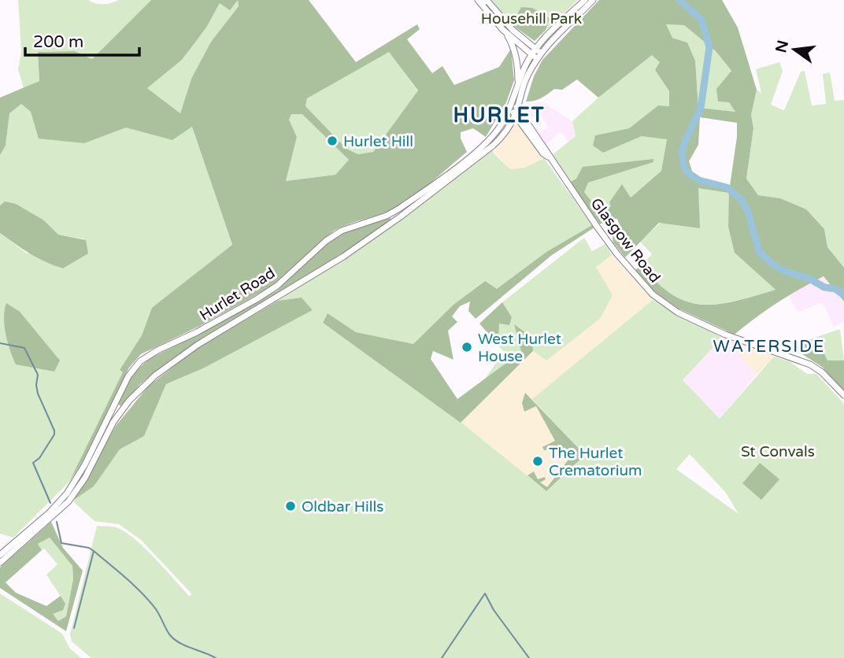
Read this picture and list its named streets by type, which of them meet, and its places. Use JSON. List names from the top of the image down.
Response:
{
  "streets": {
    "main road": ["Glasgow Road", "Hurlet Road"]
  },
  "crossings": [
    ["Glasgow Road", "Hurlet Road"]
  ],
  "districts": ["HURLET", "WATERSIDE"],
  "parks": ["Househill Park", "St Convals"],
  "places": [
    "Hurlet Hill",
    "West Hurlet House",
    "The Hurlet Crematorium",
    "Oldbar Hills"
  ],
  "scale_bar": "200 m",
  "north": "left"
}
